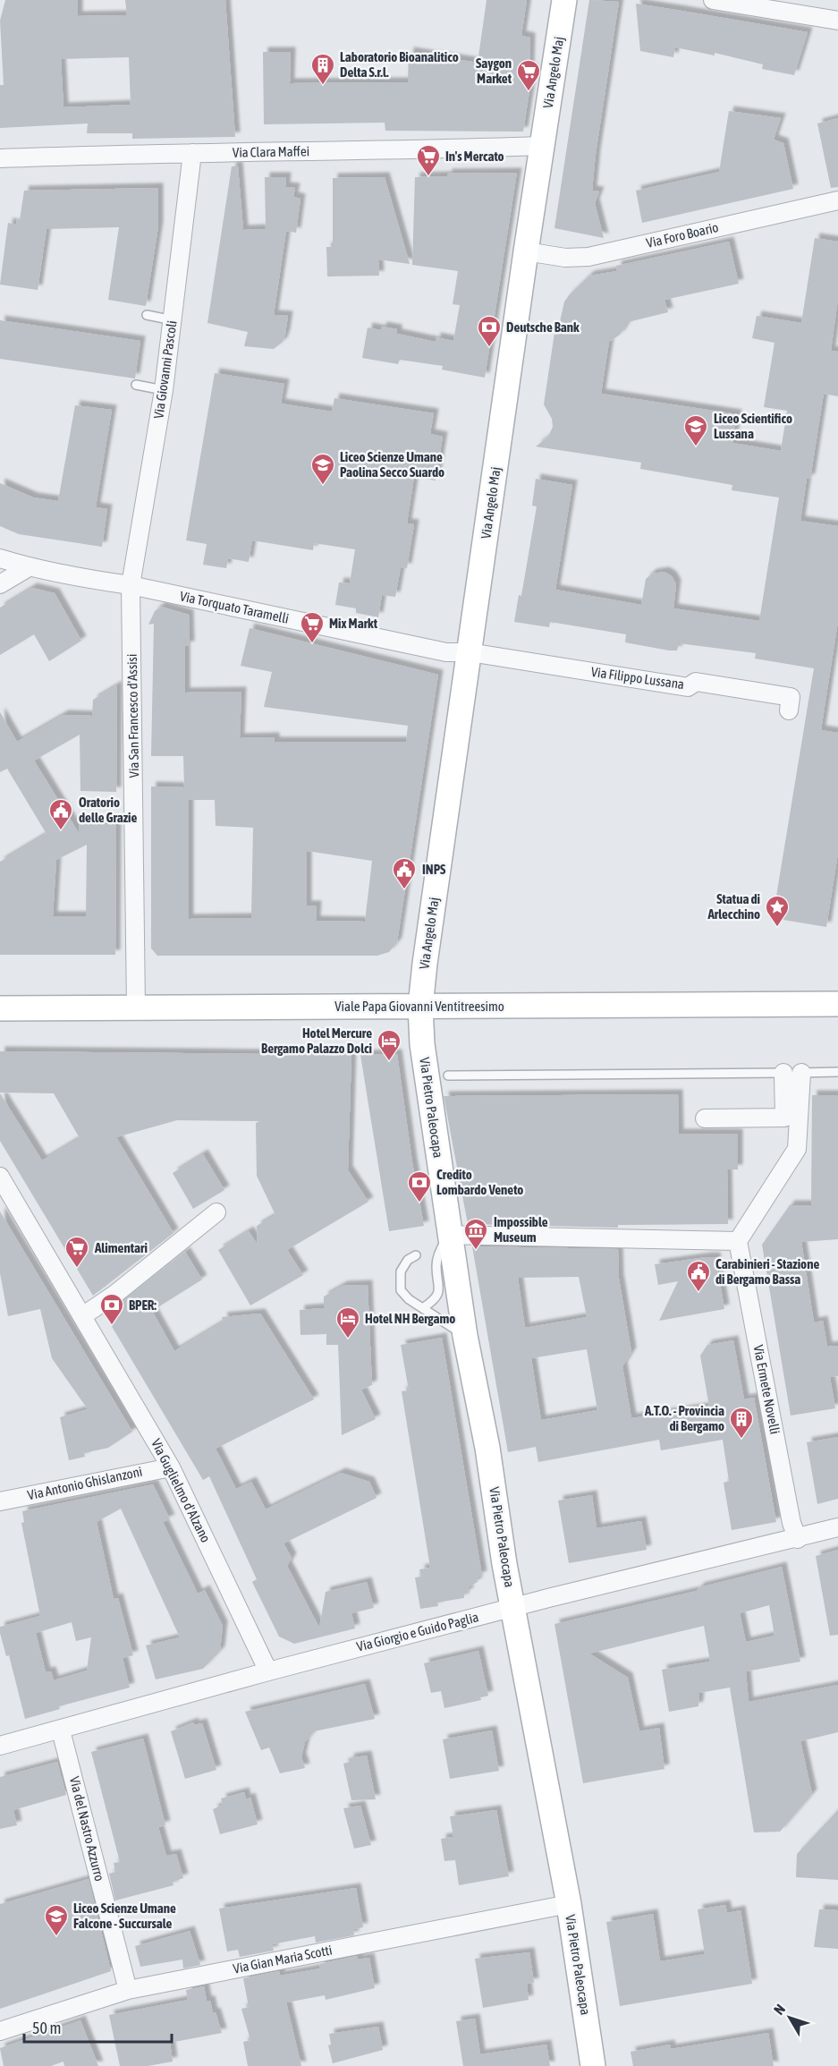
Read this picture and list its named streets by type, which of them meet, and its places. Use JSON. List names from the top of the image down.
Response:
{
  "streets": {
    "main road": ["Via Angelo Maj", "Viale Papa Giovanni Ventitreesimo", "Via Pietro Paleocapa"],
    "street": [
      "Via Clara Maffei",
      "Via Foro Boario",
      "Via Giovanni Pascoli",
      "Via Torquato Taramelli",
      "Via Filippo Lussana",
      "Via San Francesco d'Assisi",
      "Via Ermete Novelli",
      "Via Antonio Ghislanzoni",
      "Via Guglielmo d'Alzano",
      "Via Giorgio e Guido Paglia",
      "Via del Nastro Azzurro",
      "Via Gian Maria Scotti"
    ]
  },
  "crossings": [
    ["Via Angelo Maj", "Via Clara Maffei"],
    ["Via Angelo Maj", "Via Foro Boario"],
    ["Via Angelo Maj", "Via Torquato Taramelli"],
    ["Via Angelo Maj", "Via Filippo Lussana"],
    ["Via Angelo Maj", "Viale Papa Giovanni Ventitreesimo"],
    ["Via Angelo Maj", "Via Pietro Paleocapa"],
    ["Via Clara Maffei", "Via Giovanni Pascoli"],
    ["Via Giovanni Pascoli", "Via Torquato Taramelli"],
    ["Via Giovanni Pascoli", "Via San Francesco d'Assisi"],
    ["Via Torquato Taramelli", "Via Filippo Lussana"],
    ["Via Torquato Taramelli", "Via San Francesco d'Assisi"],
    ["Via San Francesco d'Assisi", "Viale Papa Giovanni Ventitreesimo"],
    ["Viale Papa Giovanni Ventitreesimo", "Via Pietro Paleocapa"],
    ["Via Pietro Paleocapa", "Via Giorgio e Guido Paglia"],
    ["Via Pietro Paleocapa", "Via Gian Maria Scotti"],
    ["Via Ermete Novelli", "Via Giorgio e Guido Paglia"],
    ["Via Antonio Ghislanzoni", "Via Guglielmo d'Alzano"],
    ["Via Guglielmo d'Alzano", "Via Giorgio e Guido Paglia"],
    ["Via Giorgio e Guido Paglia", "Via del Nastro Azzurro"],
    ["Via del Nastro Azzurro", "Via Gian Maria Scotti"]
  ],
  "places": {
    "building": ["Laboratorio Bioanalitico Delta S.r.l.", "A.T.O. - Provincia di Bergamo"],
    "supermarket": [
      "Saygon Market",
      "In's Mercato",
      "Mix Markt",
      "Alimentari"
    ],
    "bank": ["Deutsche Bank", "Credito Lombardo Veneto", "BPER:"],
    "school or university": ["Liceo Scientifico Lussana", "Liceo Scienze Umane Paolina Secco Suardo", "Liceo Scienze Umane Falcone - Succursale"],
    "public building": ["Oratorio delle Grazie", "INPS", "Carabinieri - Stazione di Bergamo Bassa"],
    "place": ["Statua di Arlecchino"],
    "hotel": ["Hotel Mercure Bergamo Palazzo Dolci", "Hotel NH Bergamo"],
    "museum": ["Impossible Museum"]
  },
  "scale_bar": "50 m",
  "north": "top left"
}
